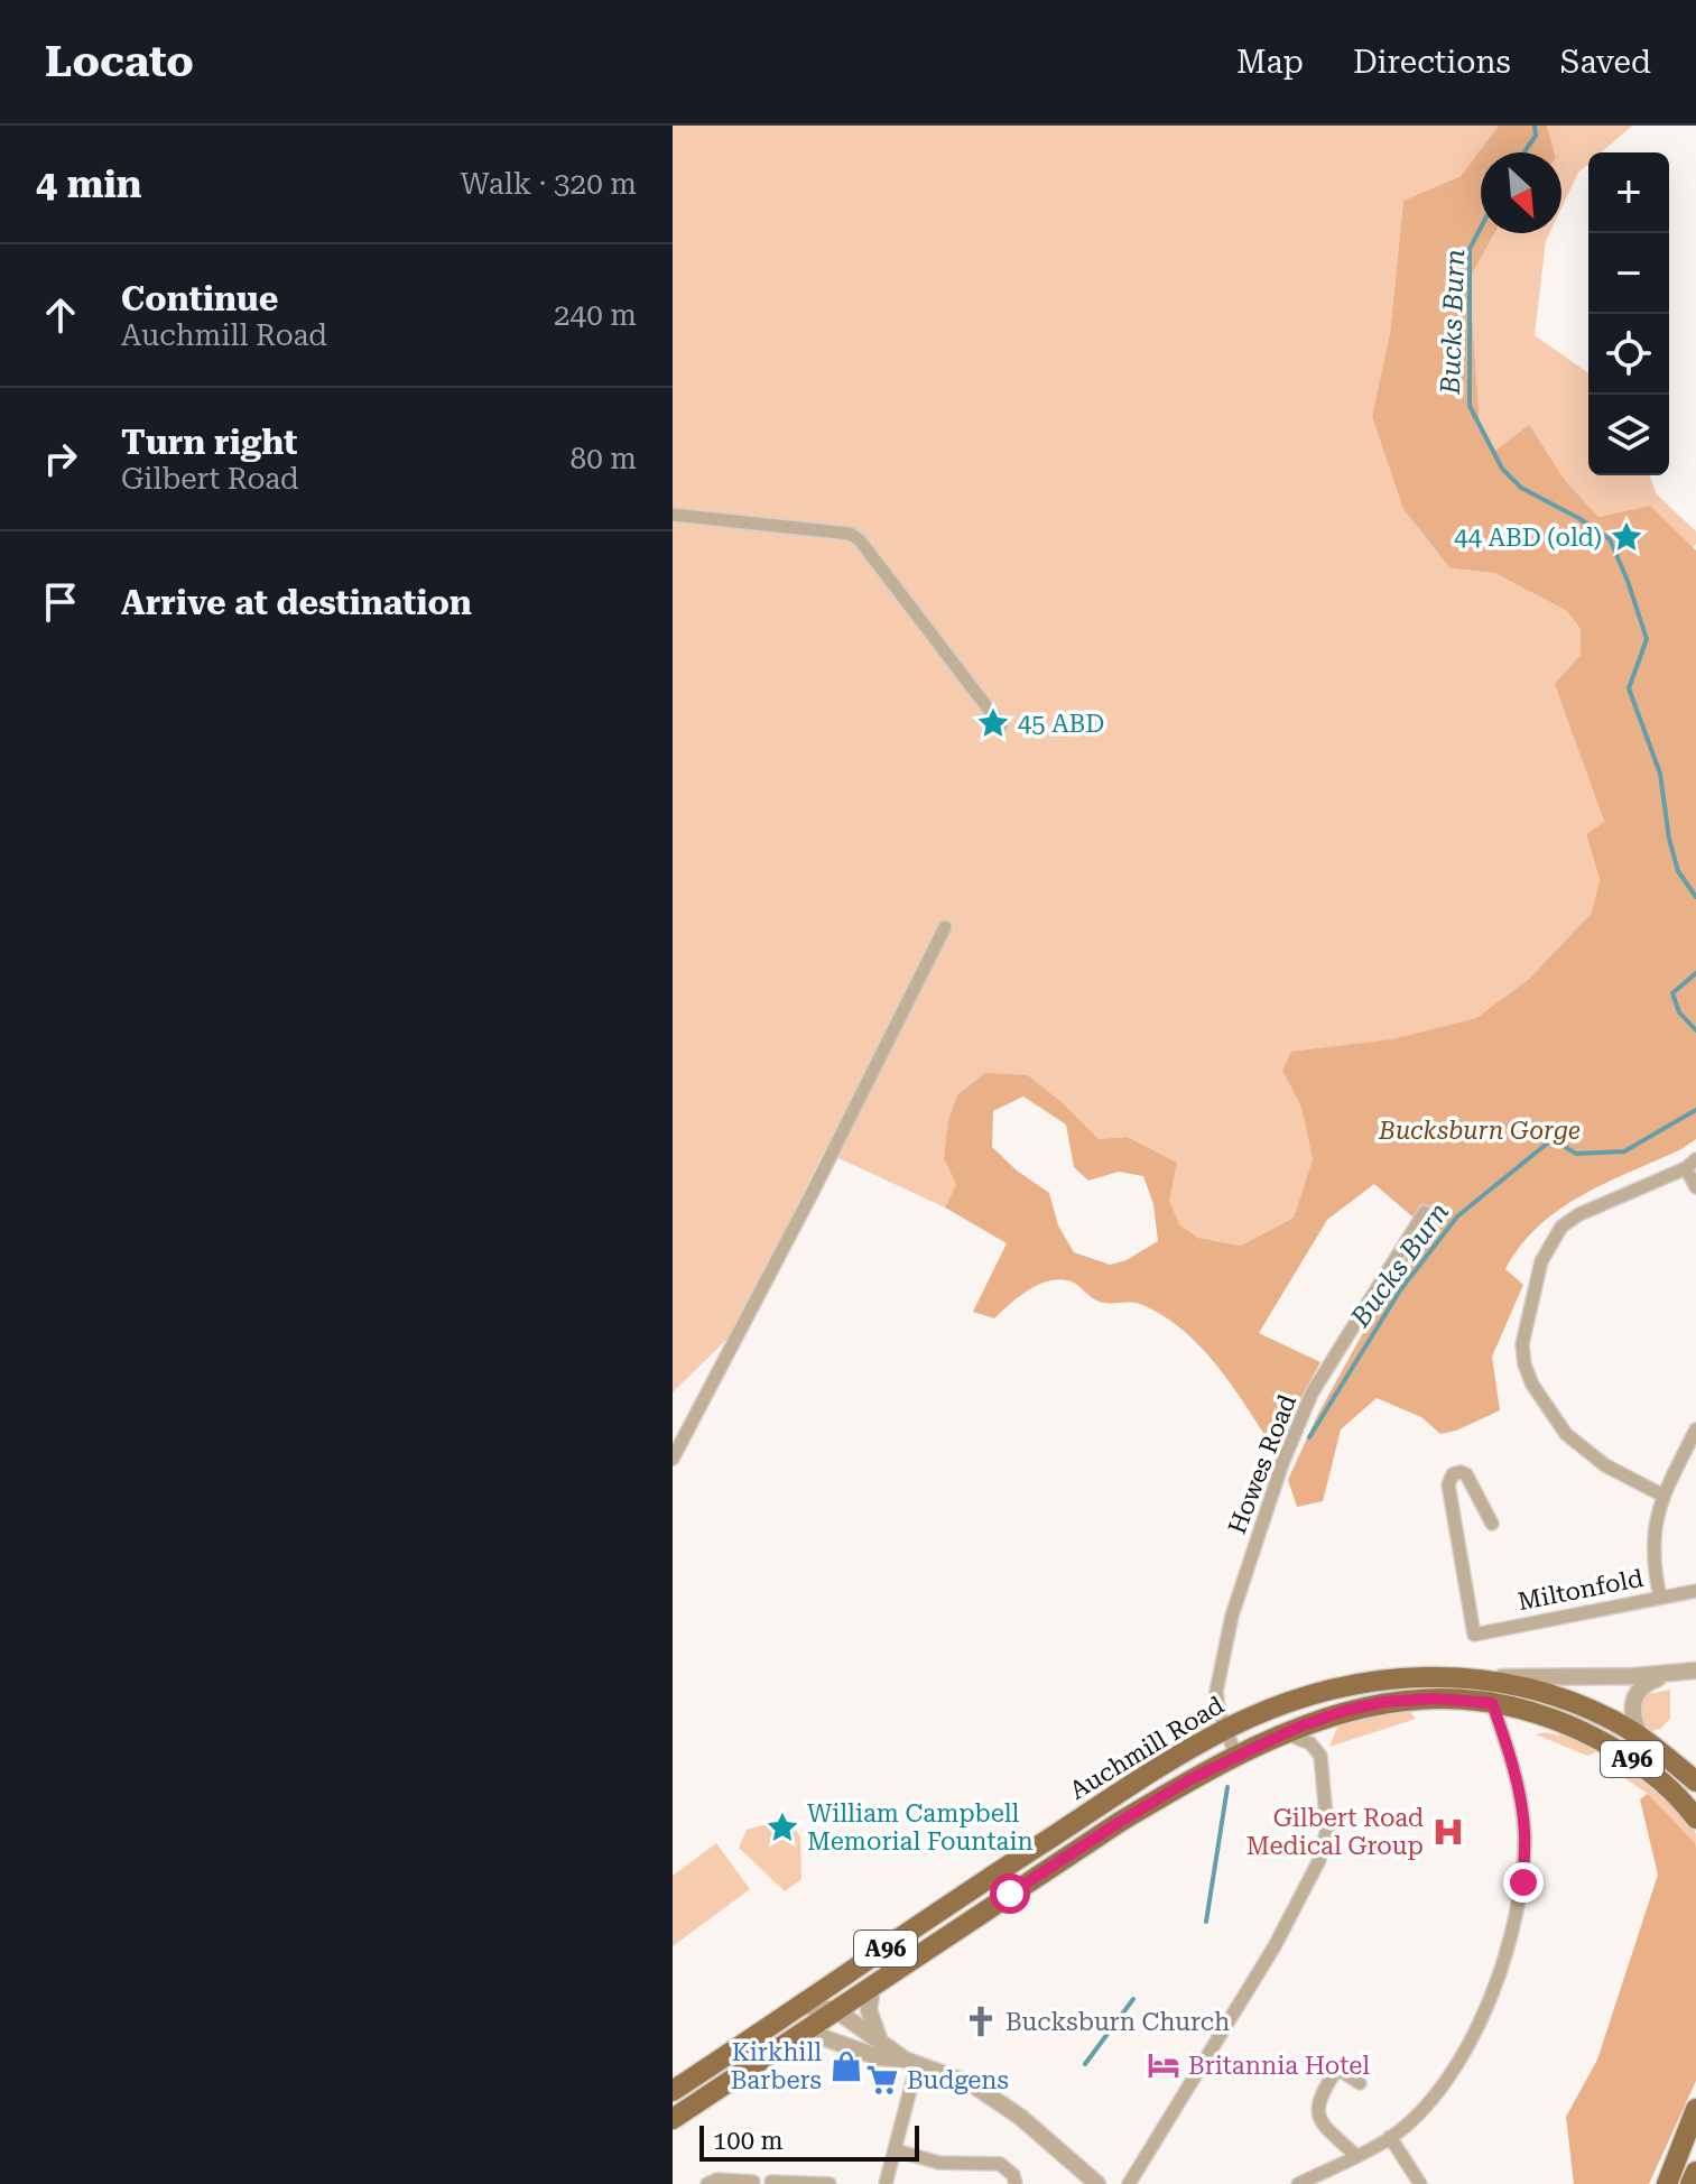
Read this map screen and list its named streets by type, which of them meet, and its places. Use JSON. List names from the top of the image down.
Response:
{
  "streets": {
    "main road": ["Auchmill Road", "A96"],
    "street": ["Howes Road", "Miltonfold"]
  },
  "crossings": [
    ["Howes Road", "Auchmill Road"]
  ],
  "water": ["Bucks Burn"],
  "parks": ["Bucksburn Gorge"],
  "places": {
    "place": ["44 ABD (old)", "45 ABD", "William Campbell Memorial Fountain"],
    "hospital": ["Gilbert Road Medical Group"],
    "church": ["Bucksburn Church"],
    "hotel": ["Britannia Hotel"],
    "shop": ["Kirkhill Barbers"],
    "supermarket": ["Budgens"]
  },
  "scale_bar": "100 m",
  "north": "bottom right",
  "page": {
    "header": "Locato",
    "nav": ["Map", "Directions", "Saved"],
    "heading": ["4 min", "Walk · 320 m"],
    "map_buttons": ["+", "−"],
    "list": [
      ["Continue", "Auchmill Road", "240 m"],
      ["Turn right", "Gilbert Road", "80 m"],
      "Arrive at destination"
    ],
    "scale": "100 m"
  }
}
